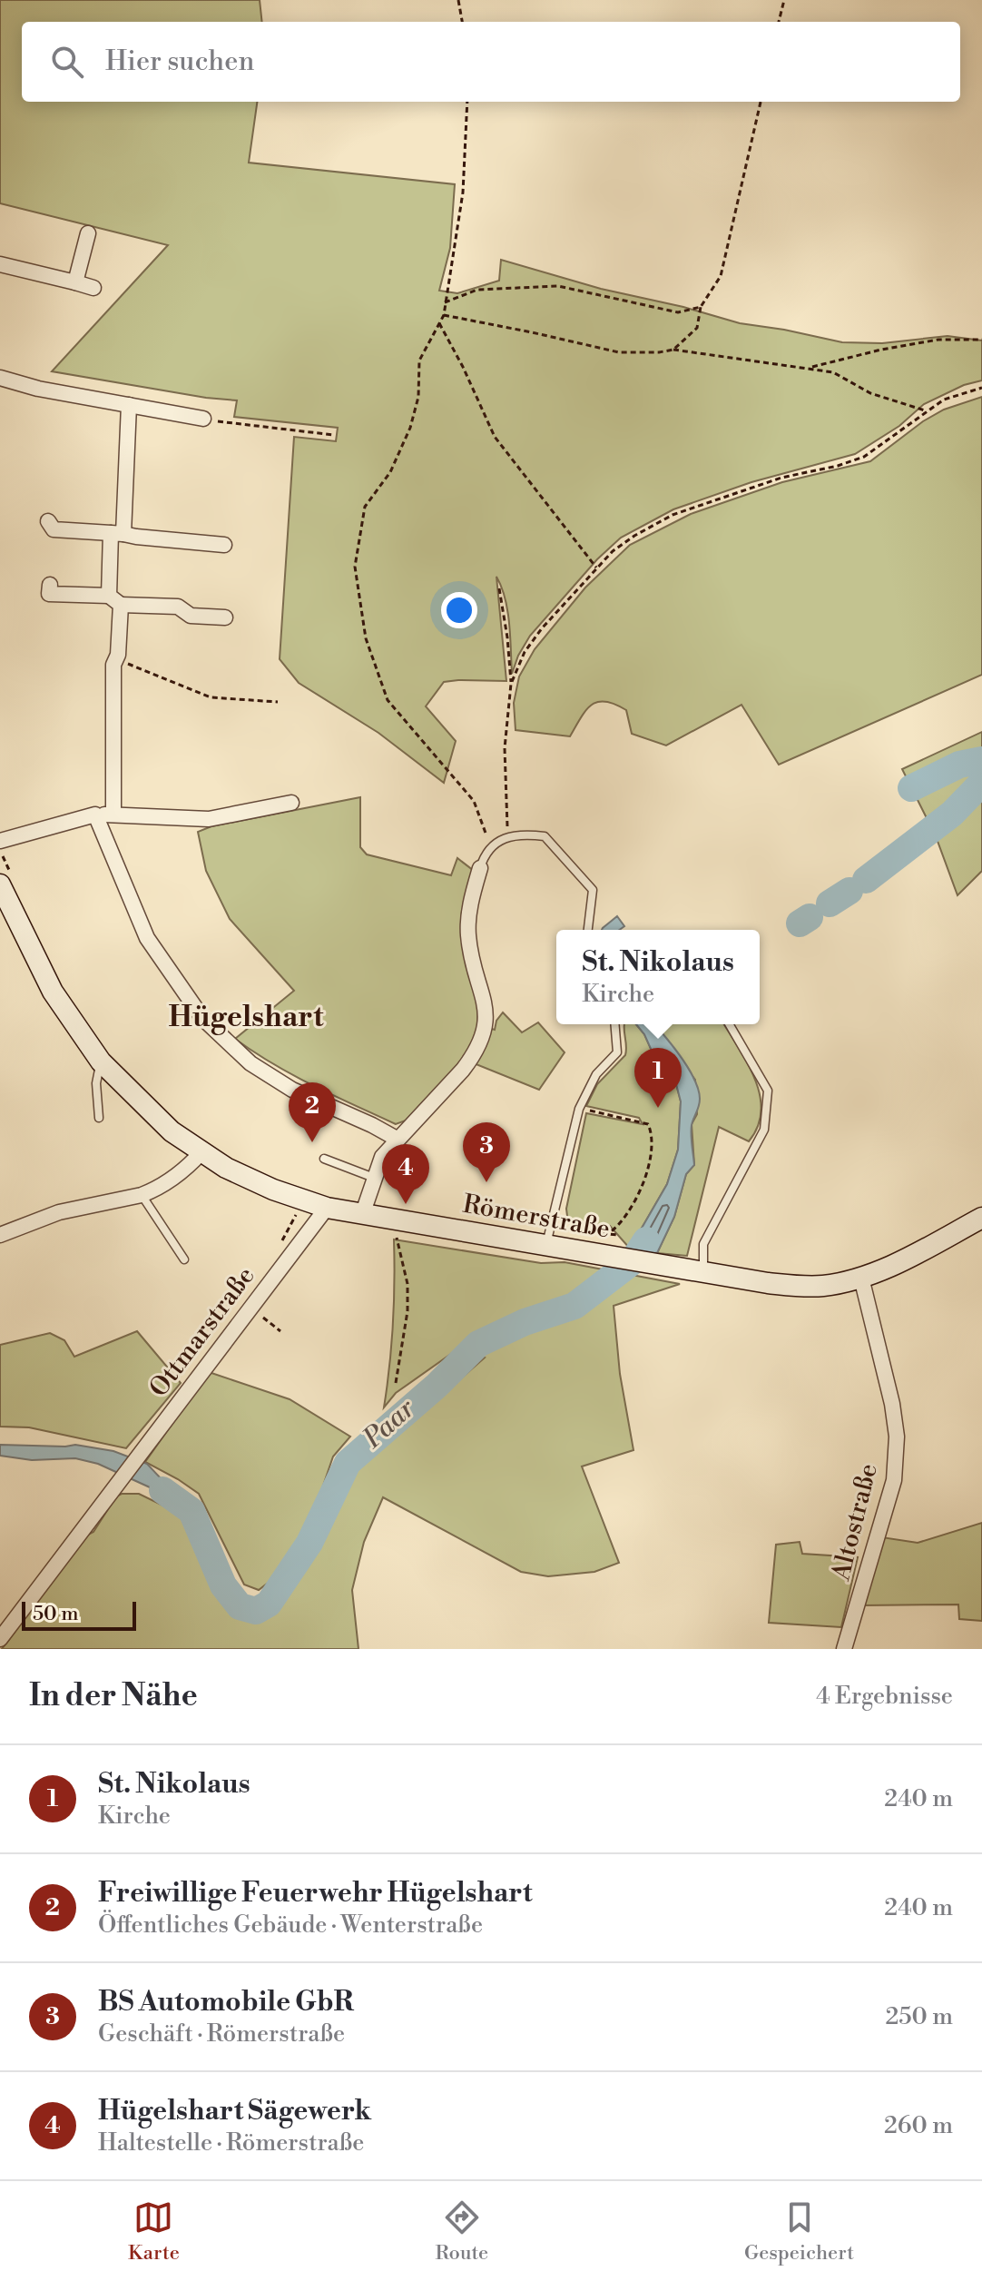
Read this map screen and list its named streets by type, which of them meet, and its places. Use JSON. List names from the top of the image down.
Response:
{
  "streets": {
    "main road": ["Römerstraße"],
    "street": ["Ottmarstraße", "Altostraße"]
  },
  "crossings": [
    ["Römerstraße", "Ottmarstraße"],
    ["Römerstraße", "Altostraße"]
  ],
  "districts": ["Hügelshart"],
  "water": ["Paar"],
  "scale_bar": "50 m",
  "page": {
    "search": "Hier suchen",
    "popup": ["St. Nikolaus", "Kirche"],
    "pins": [
      "1",
      "2",
      "3",
      "4"
    ],
    "scale": "50 m",
    "heading": ["In der Nähe", "4 Ergebnisse"],
    "list": [
      {
        "mark": "1",
        "name": "St. Nikolaus",
        "note": "Kirche",
        "value": "240 m"
      },
      {
        "mark": "2",
        "name": "Freiwillige Feuerwehr Hügelshart",
        "note": "Öffentliches Gebäude · Wenterstraße",
        "value": "240 m"
      },
      {
        "mark": "3",
        "name": "BS Automobile GbR",
        "note": "Geschäft · Römerstraße",
        "value": "250 m"
      },
      {
        "mark": "4",
        "name": "Hügelshart Sägewerk",
        "note": "Haltestelle · Römerstraße",
        "value": "260 m"
      }
    ],
    "nav": ["Karte", "Route", "Gespeichert"]
  }
}
